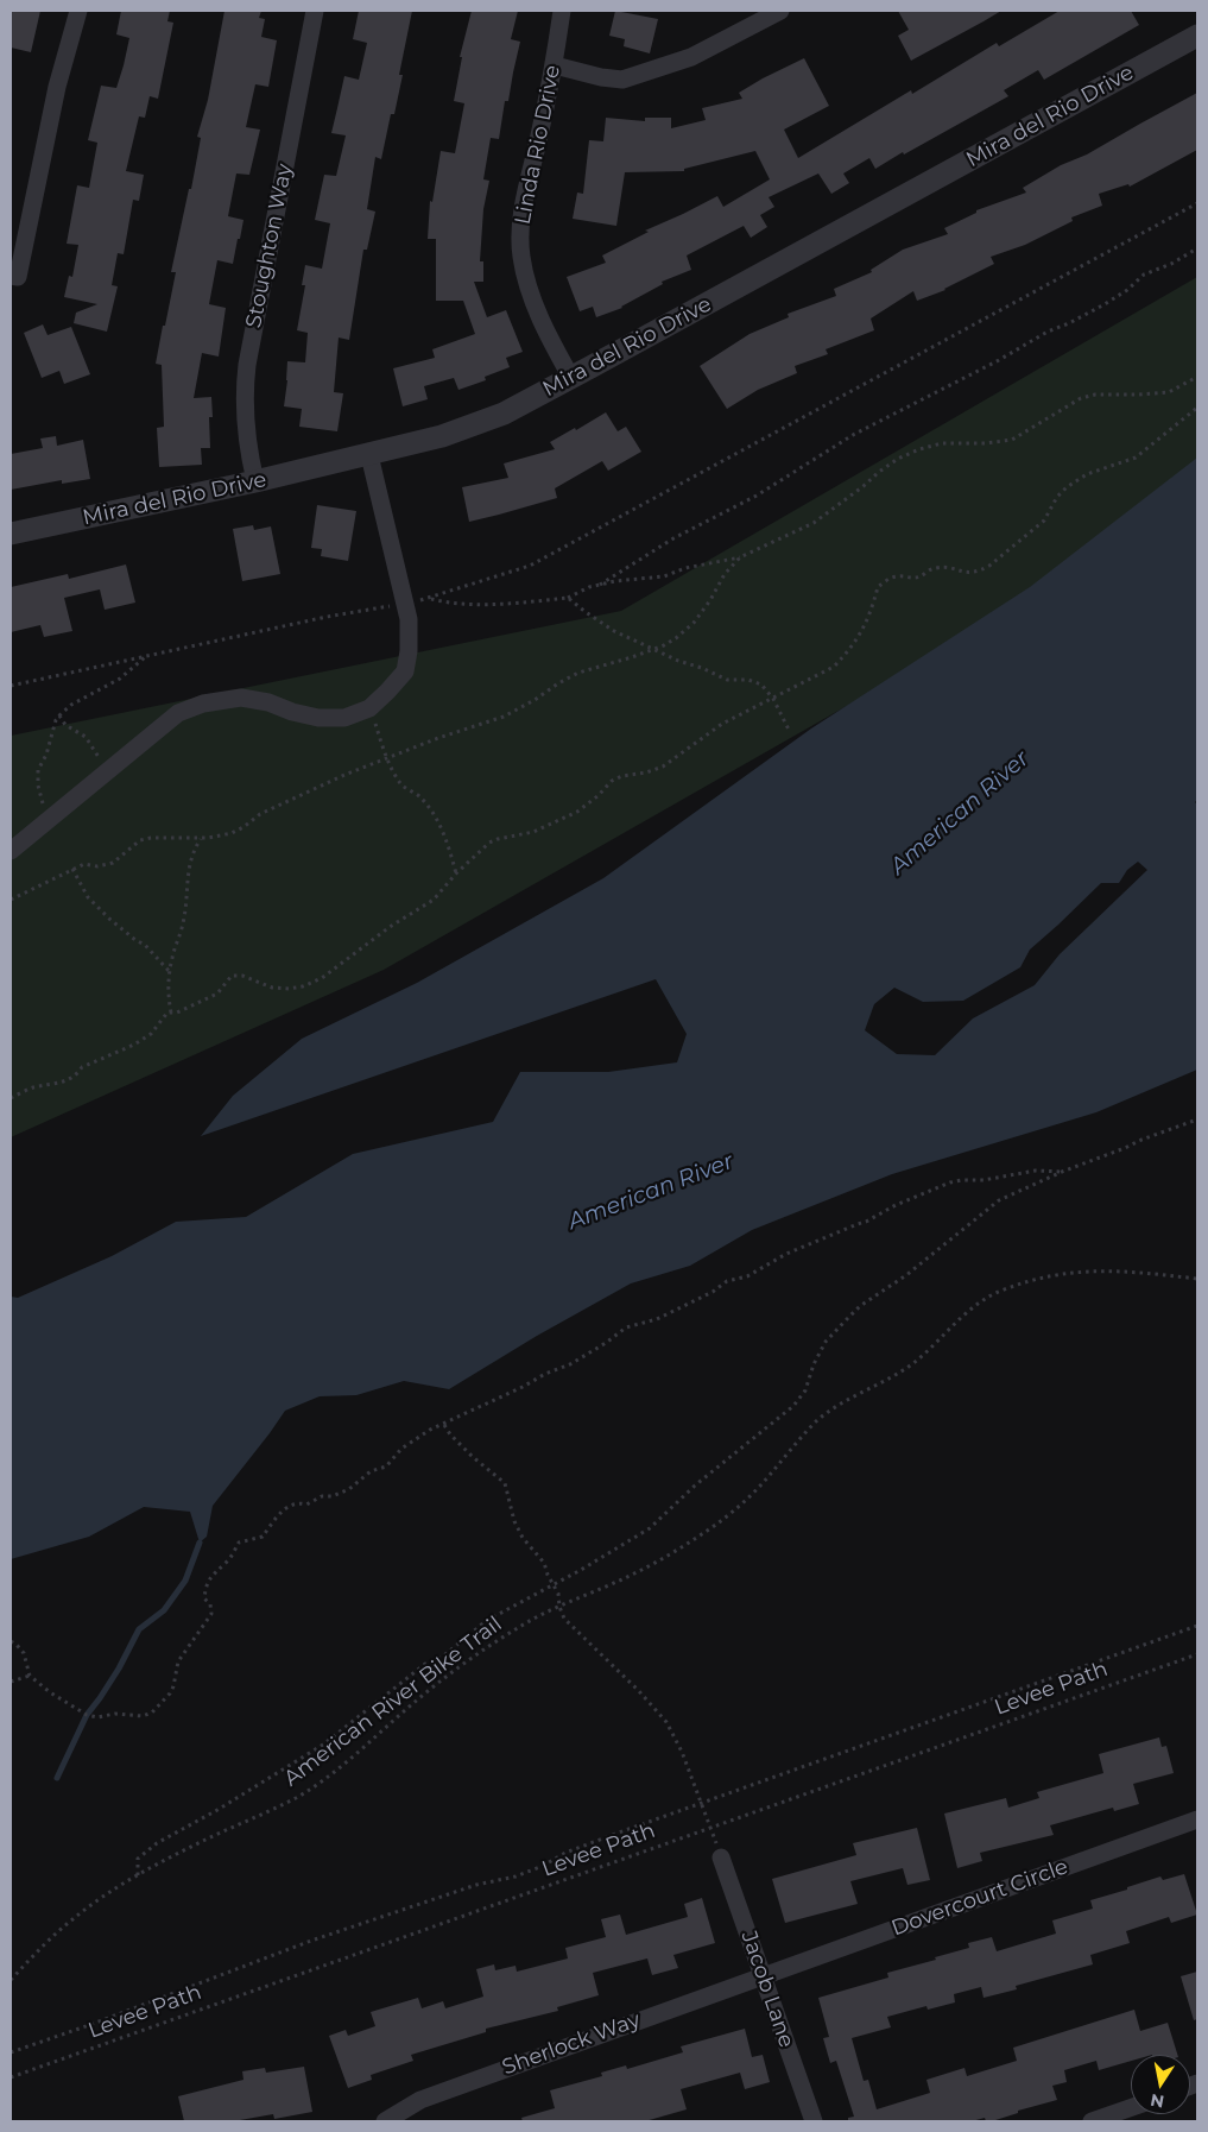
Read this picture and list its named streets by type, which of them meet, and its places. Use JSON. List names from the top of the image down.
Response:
{
  "streets": {
    "street": [
      "Mira del Rio Drive",
      "Linda Rio Drive",
      "Stoughton Way",
      "Dovercourt Circle",
      "Jacob Lane",
      "Sherlock Way"
    ],
    "path": ["Levee Path", "American River Bike Trail"]
  },
  "crossings": [
    ["Mira del Rio Drive", "Linda Rio Drive"],
    ["Mira del Rio Drive", "Stoughton Way"],
    ["Dovercourt Circle", "Jacob Lane"],
    ["Dovercourt Circle", "Sherlock Way"],
    ["Jacob Lane", "Sherlock Way"]
  ],
  "water": ["American River"],
  "north": "bottom"
}
